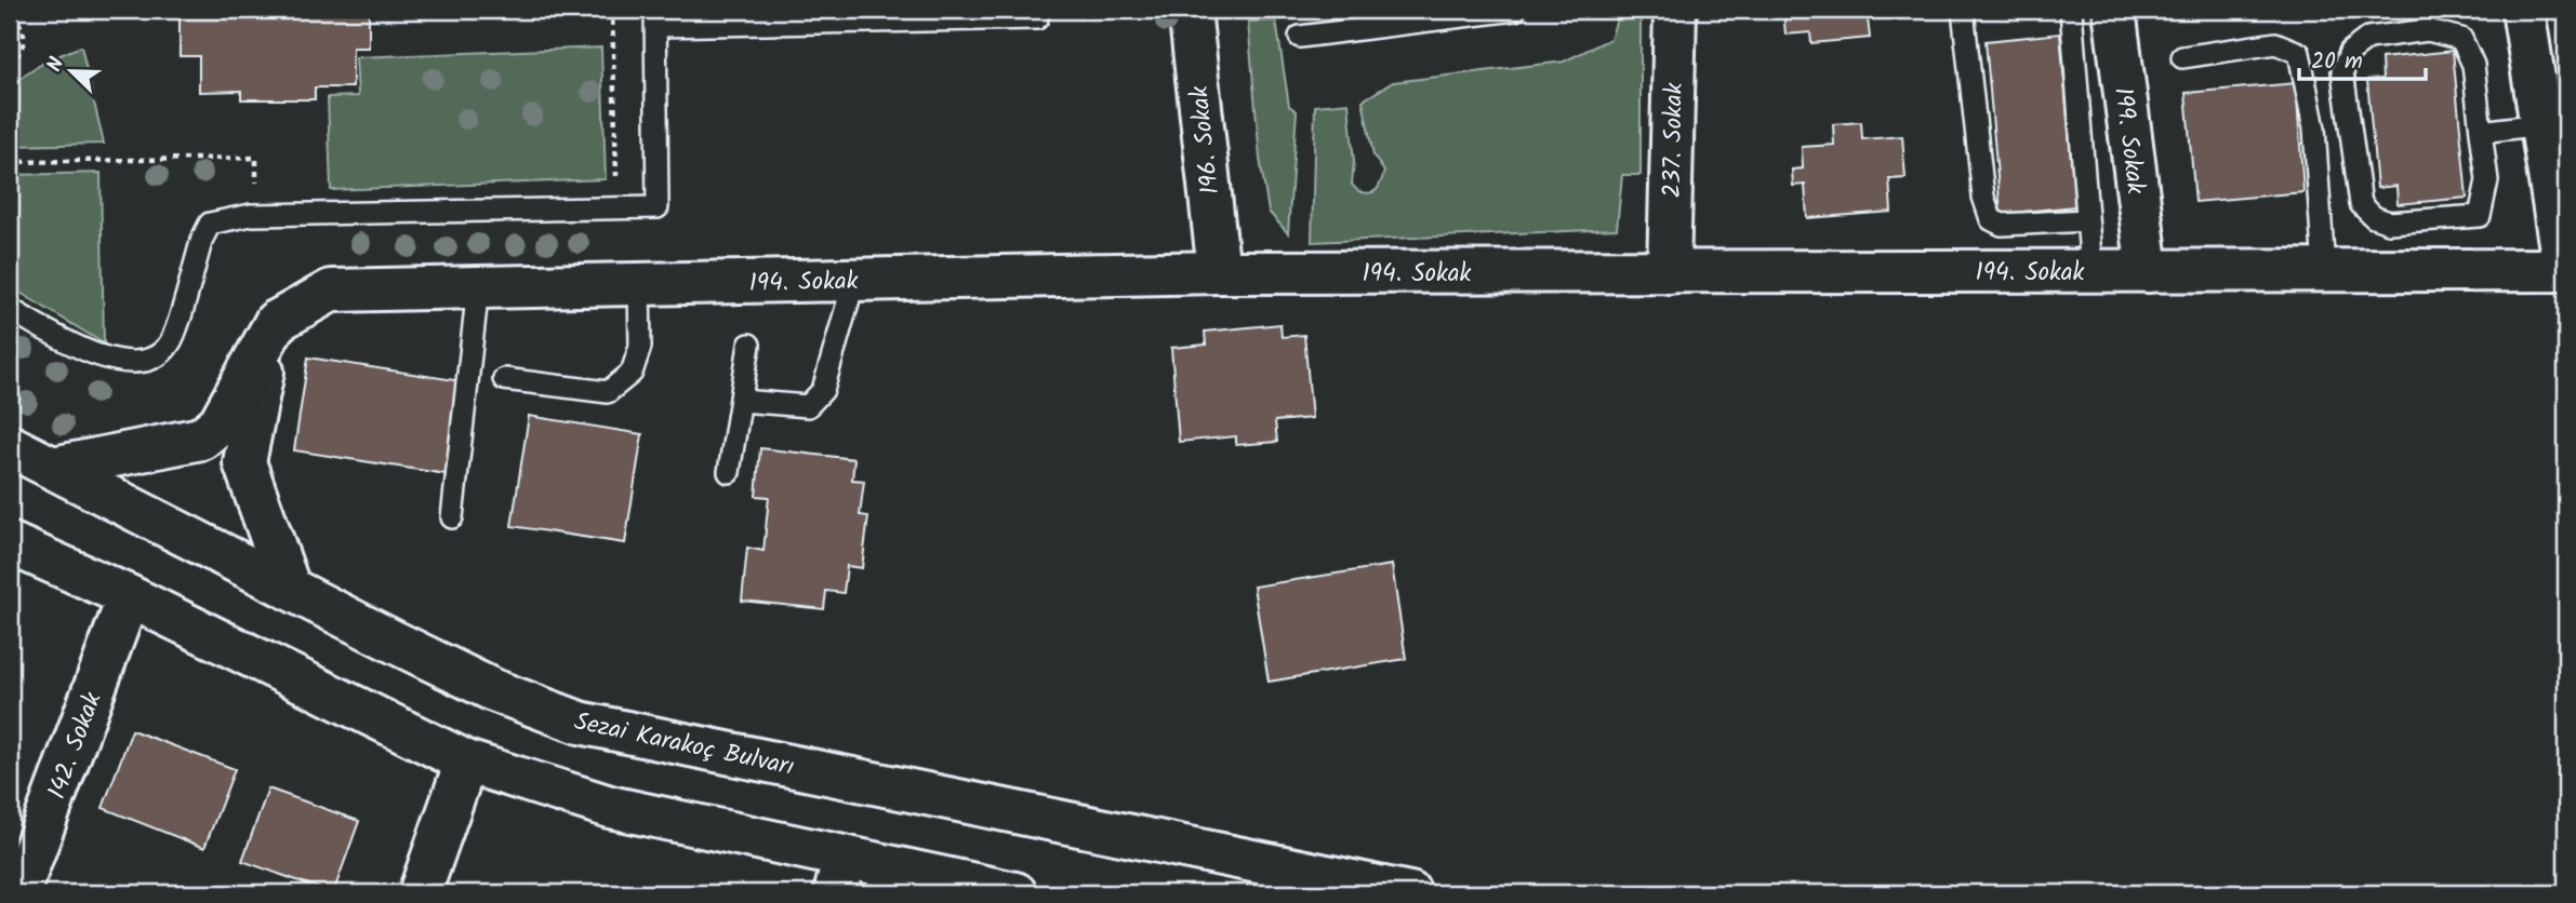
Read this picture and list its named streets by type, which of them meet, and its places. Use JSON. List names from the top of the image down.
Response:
{
  "streets": {
    "street": [
      "196. Sokak",
      "237. Sokak",
      "199. Sokak",
      "194. Sokak",
      "Sezai Karakoç Bulvarı",
      "142. Sokak"
    ]
  },
  "crossings": [
    ["196. Sokak", "194. Sokak"],
    ["237. Sokak", "194. Sokak"],
    ["199. Sokak", "194. Sokak"]
  ],
  "scale_bar": "20 m",
  "north": "top left"
}
